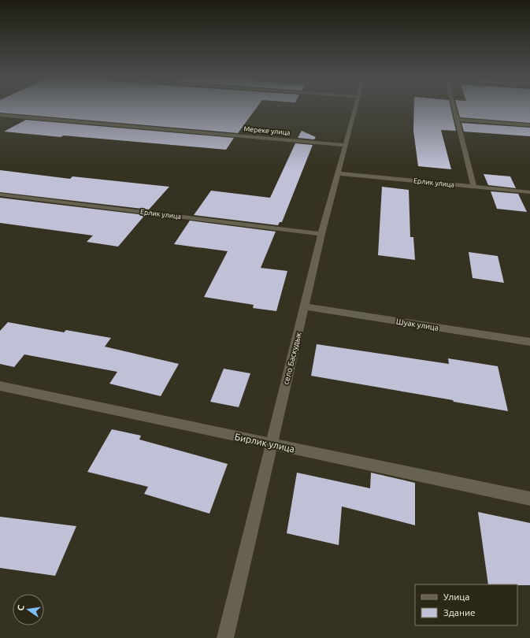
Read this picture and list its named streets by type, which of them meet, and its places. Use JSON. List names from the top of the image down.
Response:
{
  "streets": {
    "street": [
      "Мереке улица",
      "Ерлик улица",
      "Шуак улица",
      "село Баскудык",
      "Бирлик улица"
    ]
  },
  "crossings": [
    ["Мереке улица", "село Баскудык"],
    ["Ерлик улица", "село Баскудык"],
    ["Шуак улица", "село Баскудык"],
    ["село Баскудык", "Бирлик улица"]
  ],
  "legend": ["Улица", "Здание"],
  "north": "left"
}
